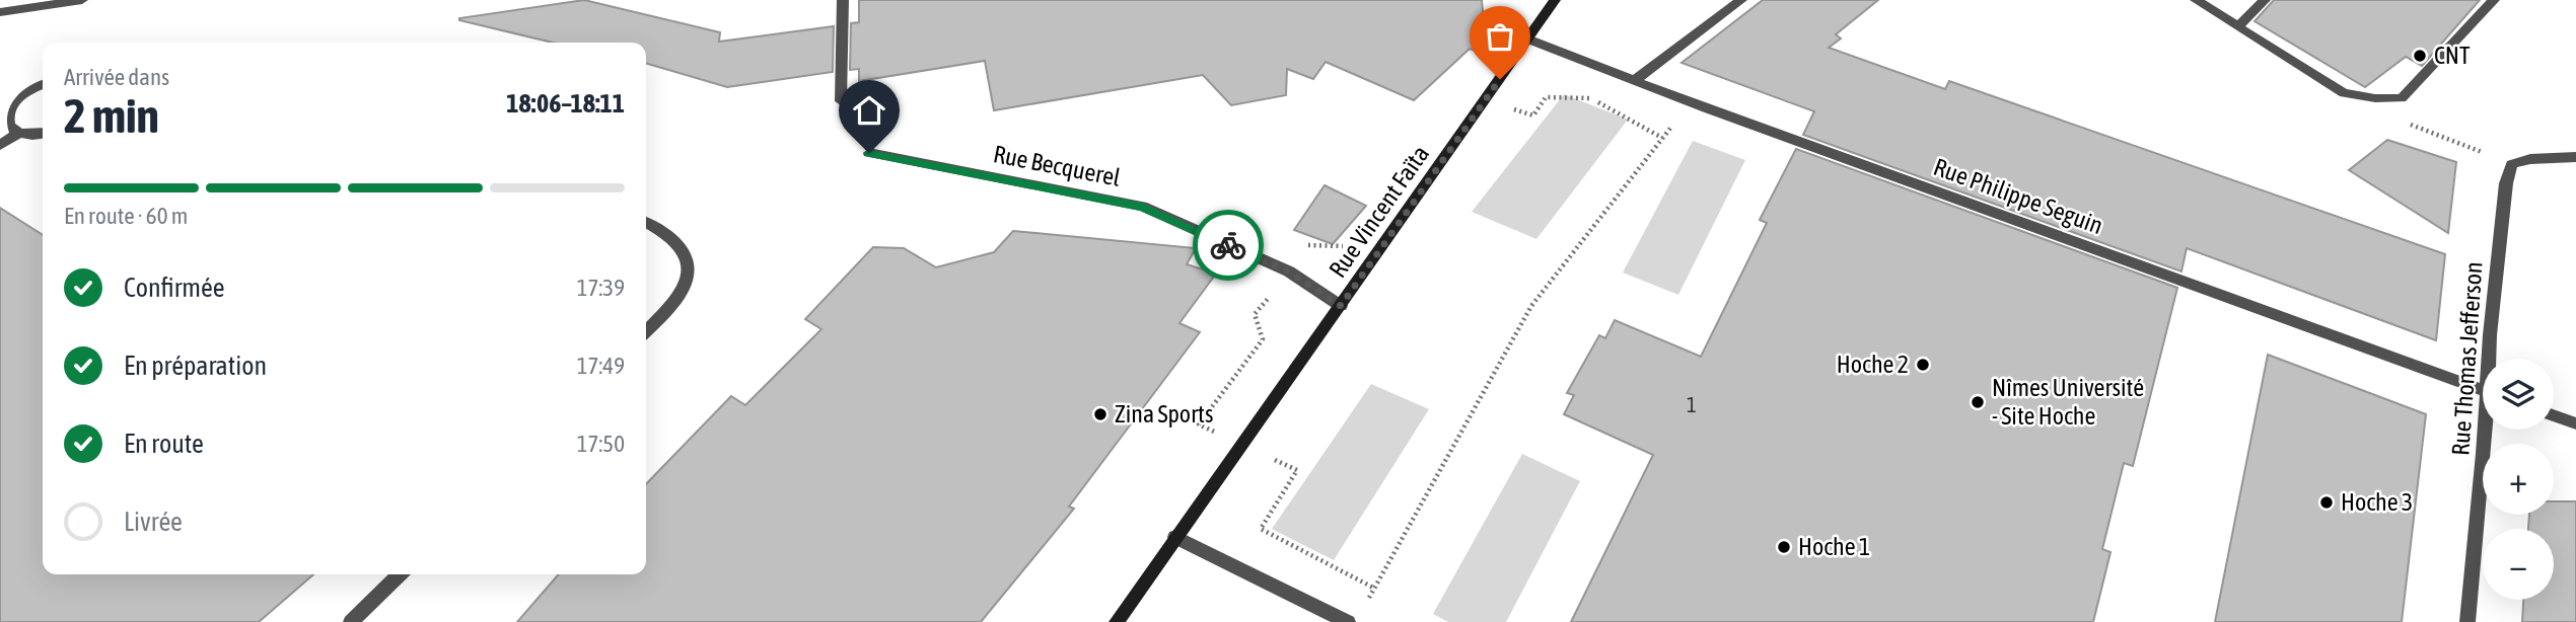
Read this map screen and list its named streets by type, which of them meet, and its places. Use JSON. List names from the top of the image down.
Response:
{
  "streets": {
    "main road": ["Rue Vincent Faïta"],
    "street": ["Rue Becquerel", "Rue Philippe Seguin", "Rue Thomas Jefferson"]
  },
  "crossings": [
    ["Rue Becquerel", "Rue Vincent Faïta"],
    ["Rue Philippe Seguin", "Rue Vincent Faïta"]
  ],
  "places": [
    "CNT",
    "Hoche 2",
    "Nîmes Université - Site Hoche",
    "Zina Sports",
    "Hoche 3",
    "Hoche 1"
  ],
  "house_numbers": ["1"],
  "page": {
    "heading": ["2 min", "Arrivée dans", "18:06–18:11"],
    "bar": "En route · 60 m",
    "list": [
      ["Confirmée", "17:39"],
      ["En préparation", "17:49"],
      ["En route", "17:50"],
      "Livrée"
    ],
    "map_buttons": ["+", "−"]
  }
}
